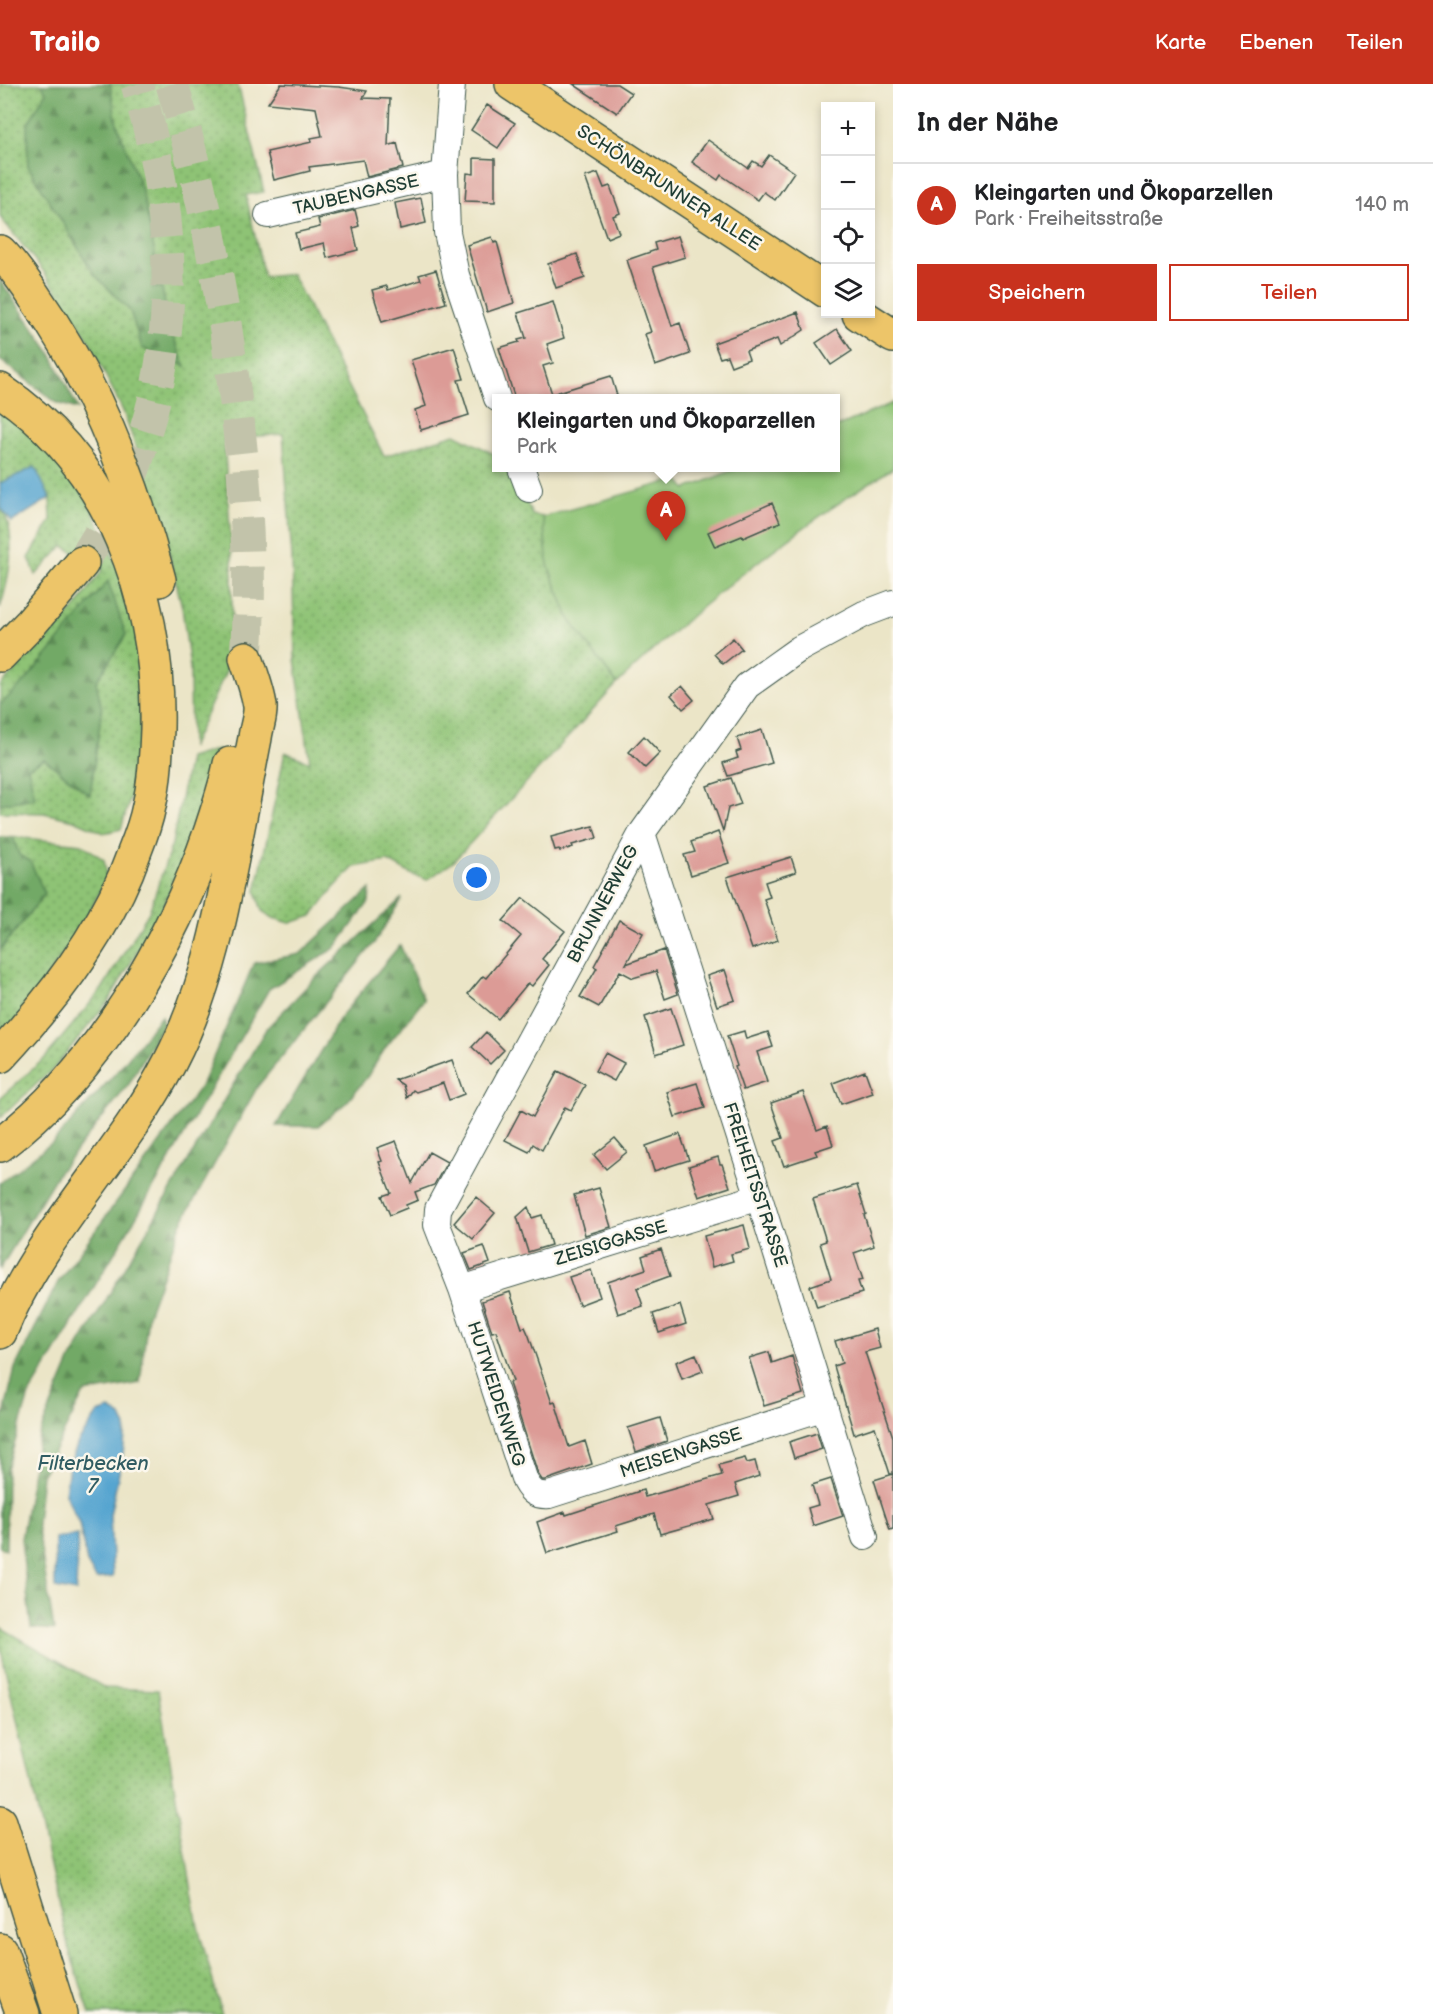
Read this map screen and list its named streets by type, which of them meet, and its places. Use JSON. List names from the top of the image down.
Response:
{
  "streets": {
    "main road": ["SCHÖNBRUNNER ALLEE"],
    "street": [
      "TAUBENGASSE",
      "BRUNNERWEG",
      "FREIHEITSSTRASSE",
      "ZEISIGGASSE",
      "HUTWEIDENWEG",
      "MEISENGASSE"
    ]
  },
  "crossings": [
    ["BRUNNERWEG", "FREIHEITSSTRASSE"],
    ["BRUNNERWEG", "ZEISIGGASSE"],
    ["BRUNNERWEG", "HUTWEIDENWEG"],
    ["FREIHEITSSTRASSE", "ZEISIGGASSE"],
    ["FREIHEITSSTRASSE", "MEISENGASSE"],
    ["ZEISIGGASSE", "HUTWEIDENWEG"],
    ["HUTWEIDENWEG", "MEISENGASSE"]
  ],
  "water": ["Filterbecken 7"],
  "page": {
    "header": "Trailo",
    "nav": ["Karte", "Ebenen", "Teilen"],
    "heading": "In der Nähe",
    "map_buttons": ["+", "−"],
    "list": [
      {
        "mark": "A",
        "name": "Kleingarten und Ökoparzellen",
        "note": "Park · Freiheitsstraße",
        "value": "140 m"
      }
    ],
    "buttons": ["Speichern", "Teilen"],
    "popup": ["Kleingarten und Ökoparzellen", "Park"],
    "pins": "A"
  }
}
